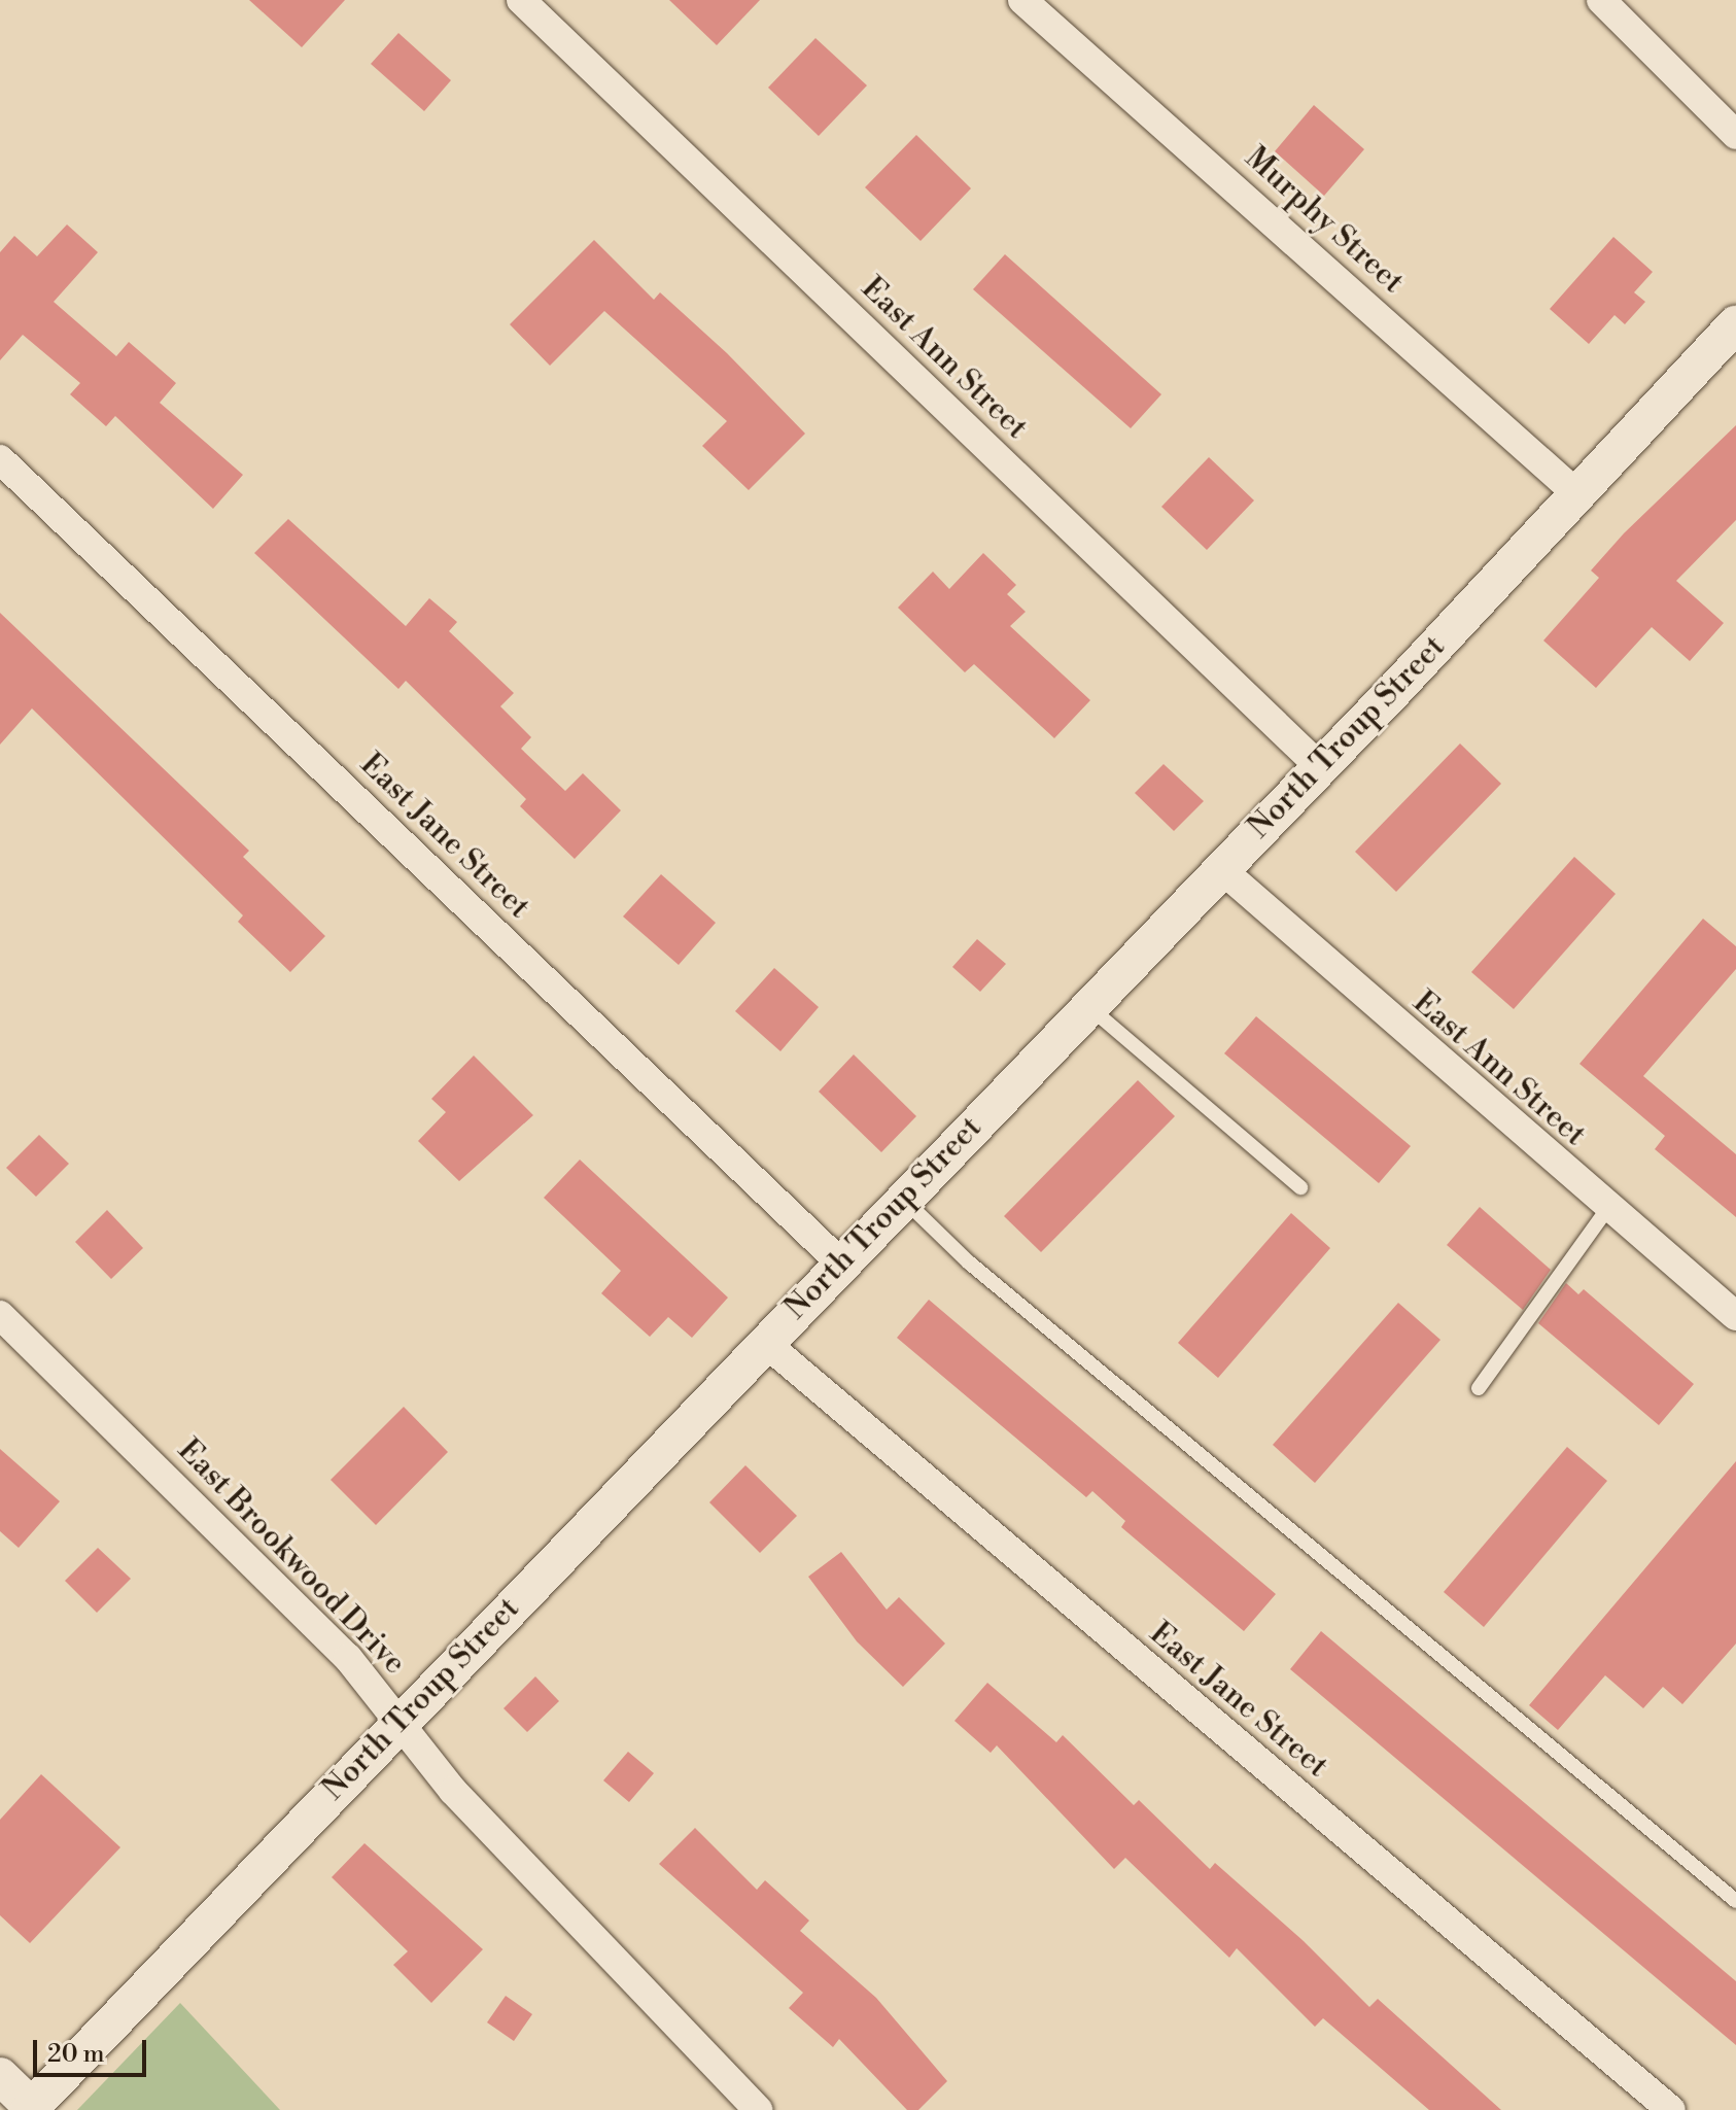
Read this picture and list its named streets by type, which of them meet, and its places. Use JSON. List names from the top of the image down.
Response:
{
  "streets": {
    "street": [
      "Murphy Street",
      "East Ann Street",
      "North Troup Street",
      "East Jane Street",
      "East Brookwood Drive"
    ]
  },
  "crossings": [
    ["Murphy Street", "North Troup Street"],
    ["East Ann Street", "North Troup Street"],
    ["North Troup Street", "East Jane Street"],
    ["North Troup Street", "East Brookwood Drive"]
  ],
  "scale_bar": "20 m"
}
